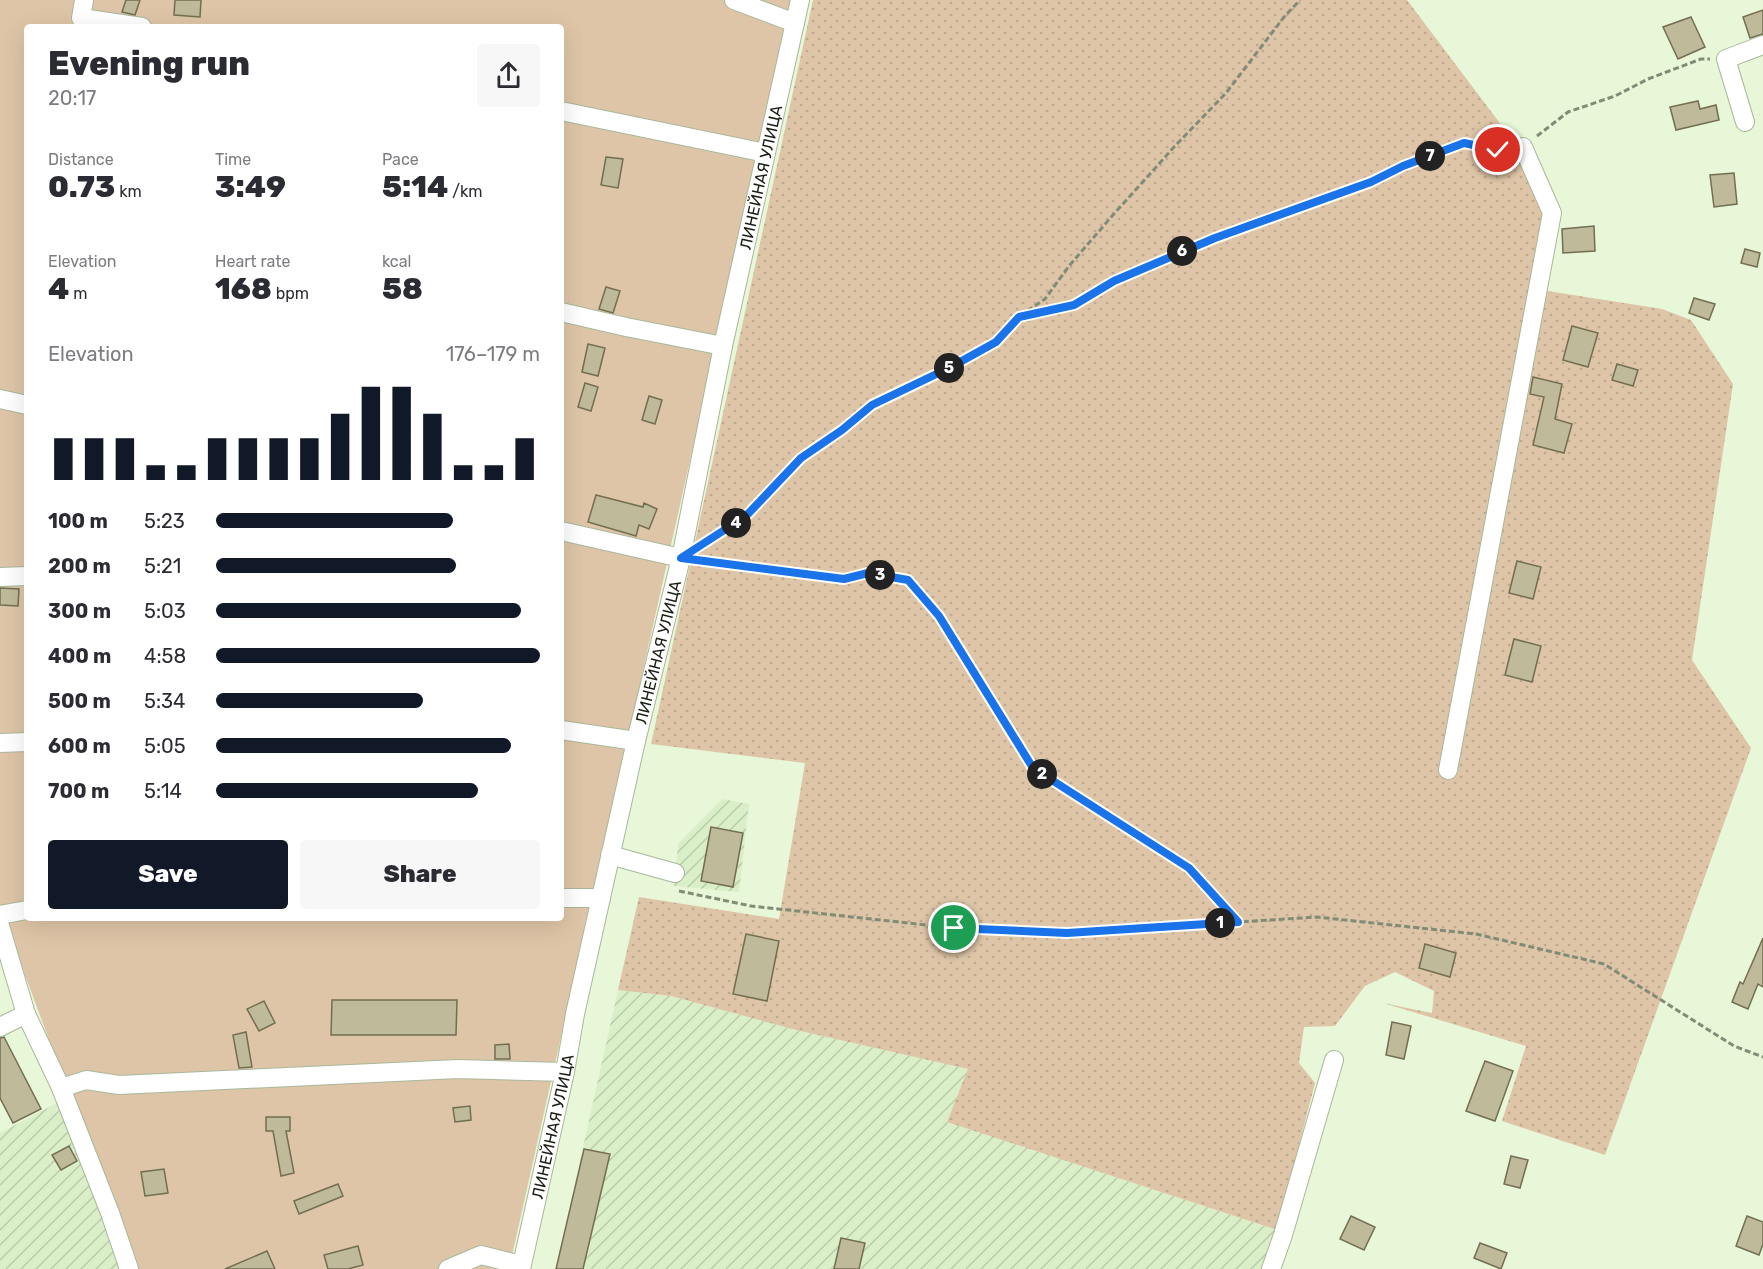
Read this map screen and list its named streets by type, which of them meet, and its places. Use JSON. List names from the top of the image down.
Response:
{
  "streets": {
    "street": ["ЛИНЕЙНАЯ УЛИЦА"]
  },
  "page": {
    "heading": ["Evening run", "20:17"],
    "stats": [
      ["Distance", "0.73 km"],
      ["Time", "3:49"],
      ["Pace", "5:14 /km"],
      ["Elevation", "4 m"],
      ["Heart rate", "168 bpm"],
      ["kcal", "58"]
    ],
    "pins": [
      "7",
      "6",
      "5",
      "4",
      "3",
      "2",
      "1"
    ],
    "chart": ["Elevation", "176–179 m"],
    "list": [
      {
        "name": "100 m",
        "note": "5:23"
      },
      {
        "name": "200 m",
        "note": "5:21"
      },
      {
        "name": "300 m",
        "note": "5:03"
      },
      {
        "name": "400 m",
        "note": "4:58"
      },
      {
        "name": "500 m",
        "note": "5:34"
      },
      {
        "name": "600 m",
        "note": "5:05"
      },
      {
        "name": "700 m",
        "note": "5:14"
      }
    ],
    "buttons": ["Save", "Share"]
  }
}
